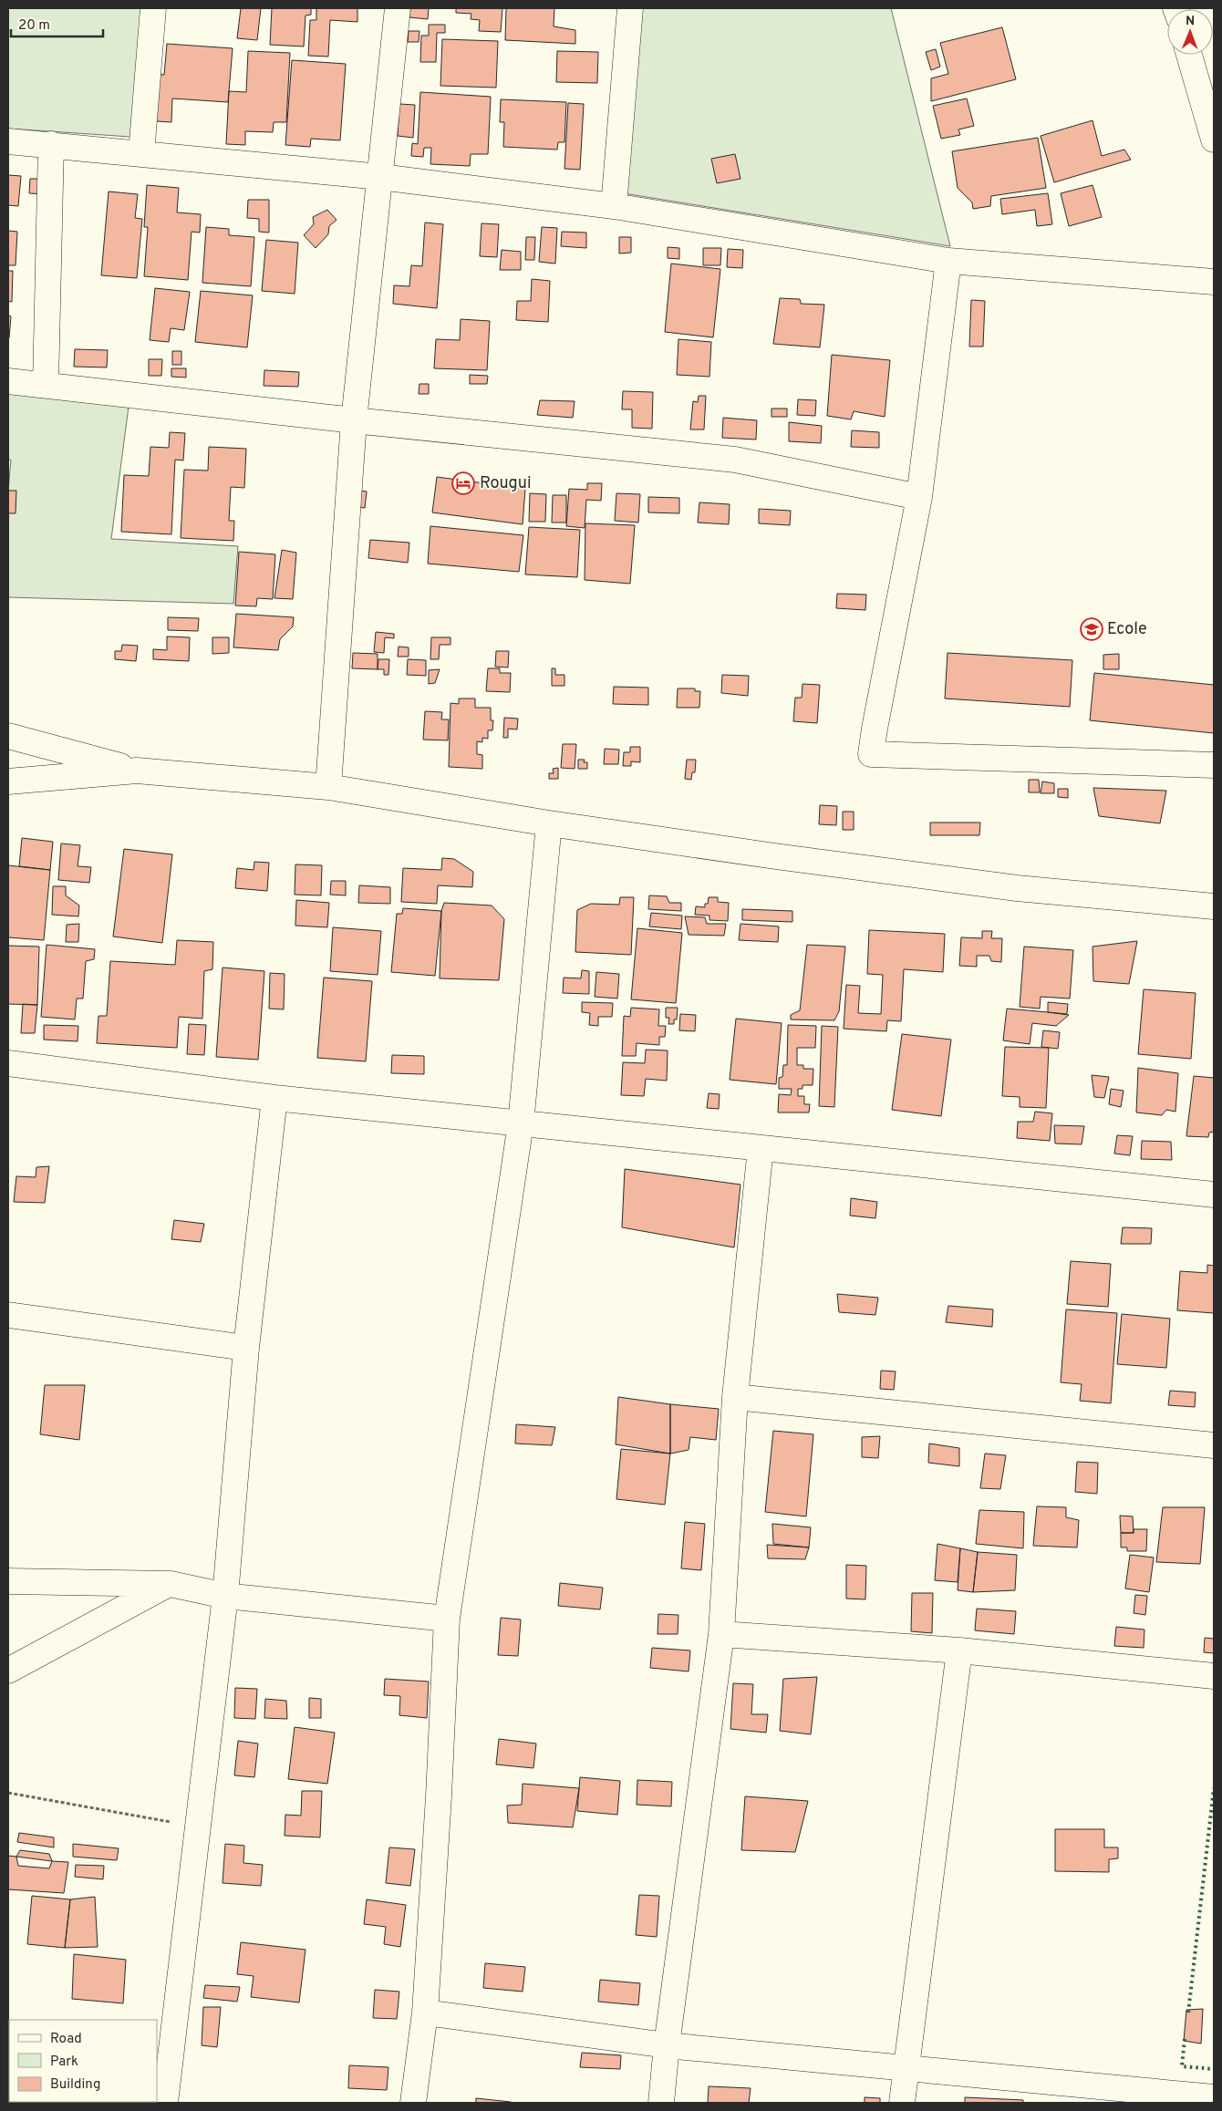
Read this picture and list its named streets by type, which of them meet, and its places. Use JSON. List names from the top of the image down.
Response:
{
  "places": {
    "hotel": ["Rougui"],
    "school or university": ["Ecole"]
  },
  "legend": ["Road", "Park", "Building"],
  "scale_bar": "20 m",
  "north": "top"
}
